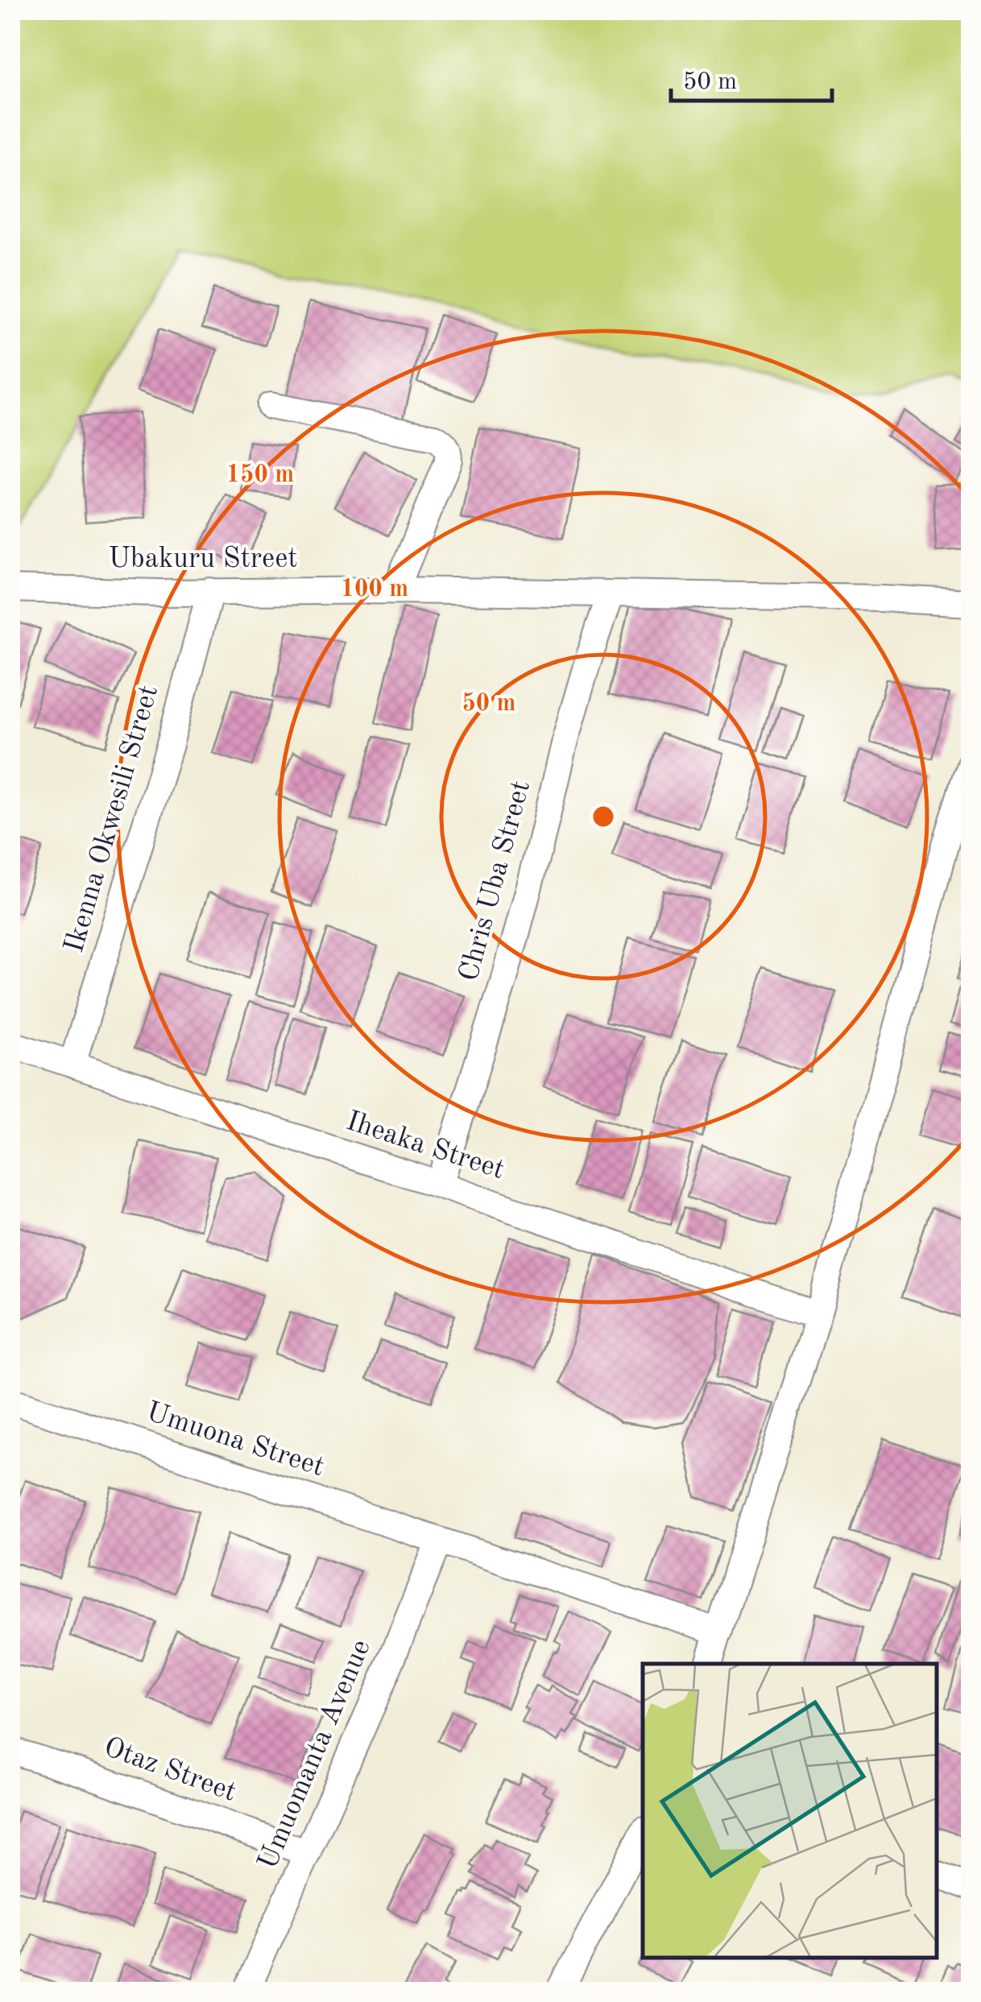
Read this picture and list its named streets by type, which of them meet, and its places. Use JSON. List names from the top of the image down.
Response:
{
  "streets": {
    "street": [
      "Ubakuru Street",
      "Ikenna Okwesili Street",
      "Chris Uba Street",
      "Iheaka Street",
      "Umuona Street",
      "Umuomanta Avenue",
      "Otaz Street"
    ]
  },
  "crossings": [
    ["Ubakuru Street", "Ikenna Okwesili Street"],
    ["Ubakuru Street", "Chris Uba Street"],
    ["Ikenna Okwesili Street", "Iheaka Street"],
    ["Chris Uba Street", "Iheaka Street"],
    ["Umuona Street", "Umuomanta Avenue"],
    ["Umuomanta Avenue", "Otaz Street"]
  ],
  "scale_bar": "50 m",
  "rings": ["150 m", "100 m", "50 m"]
}
